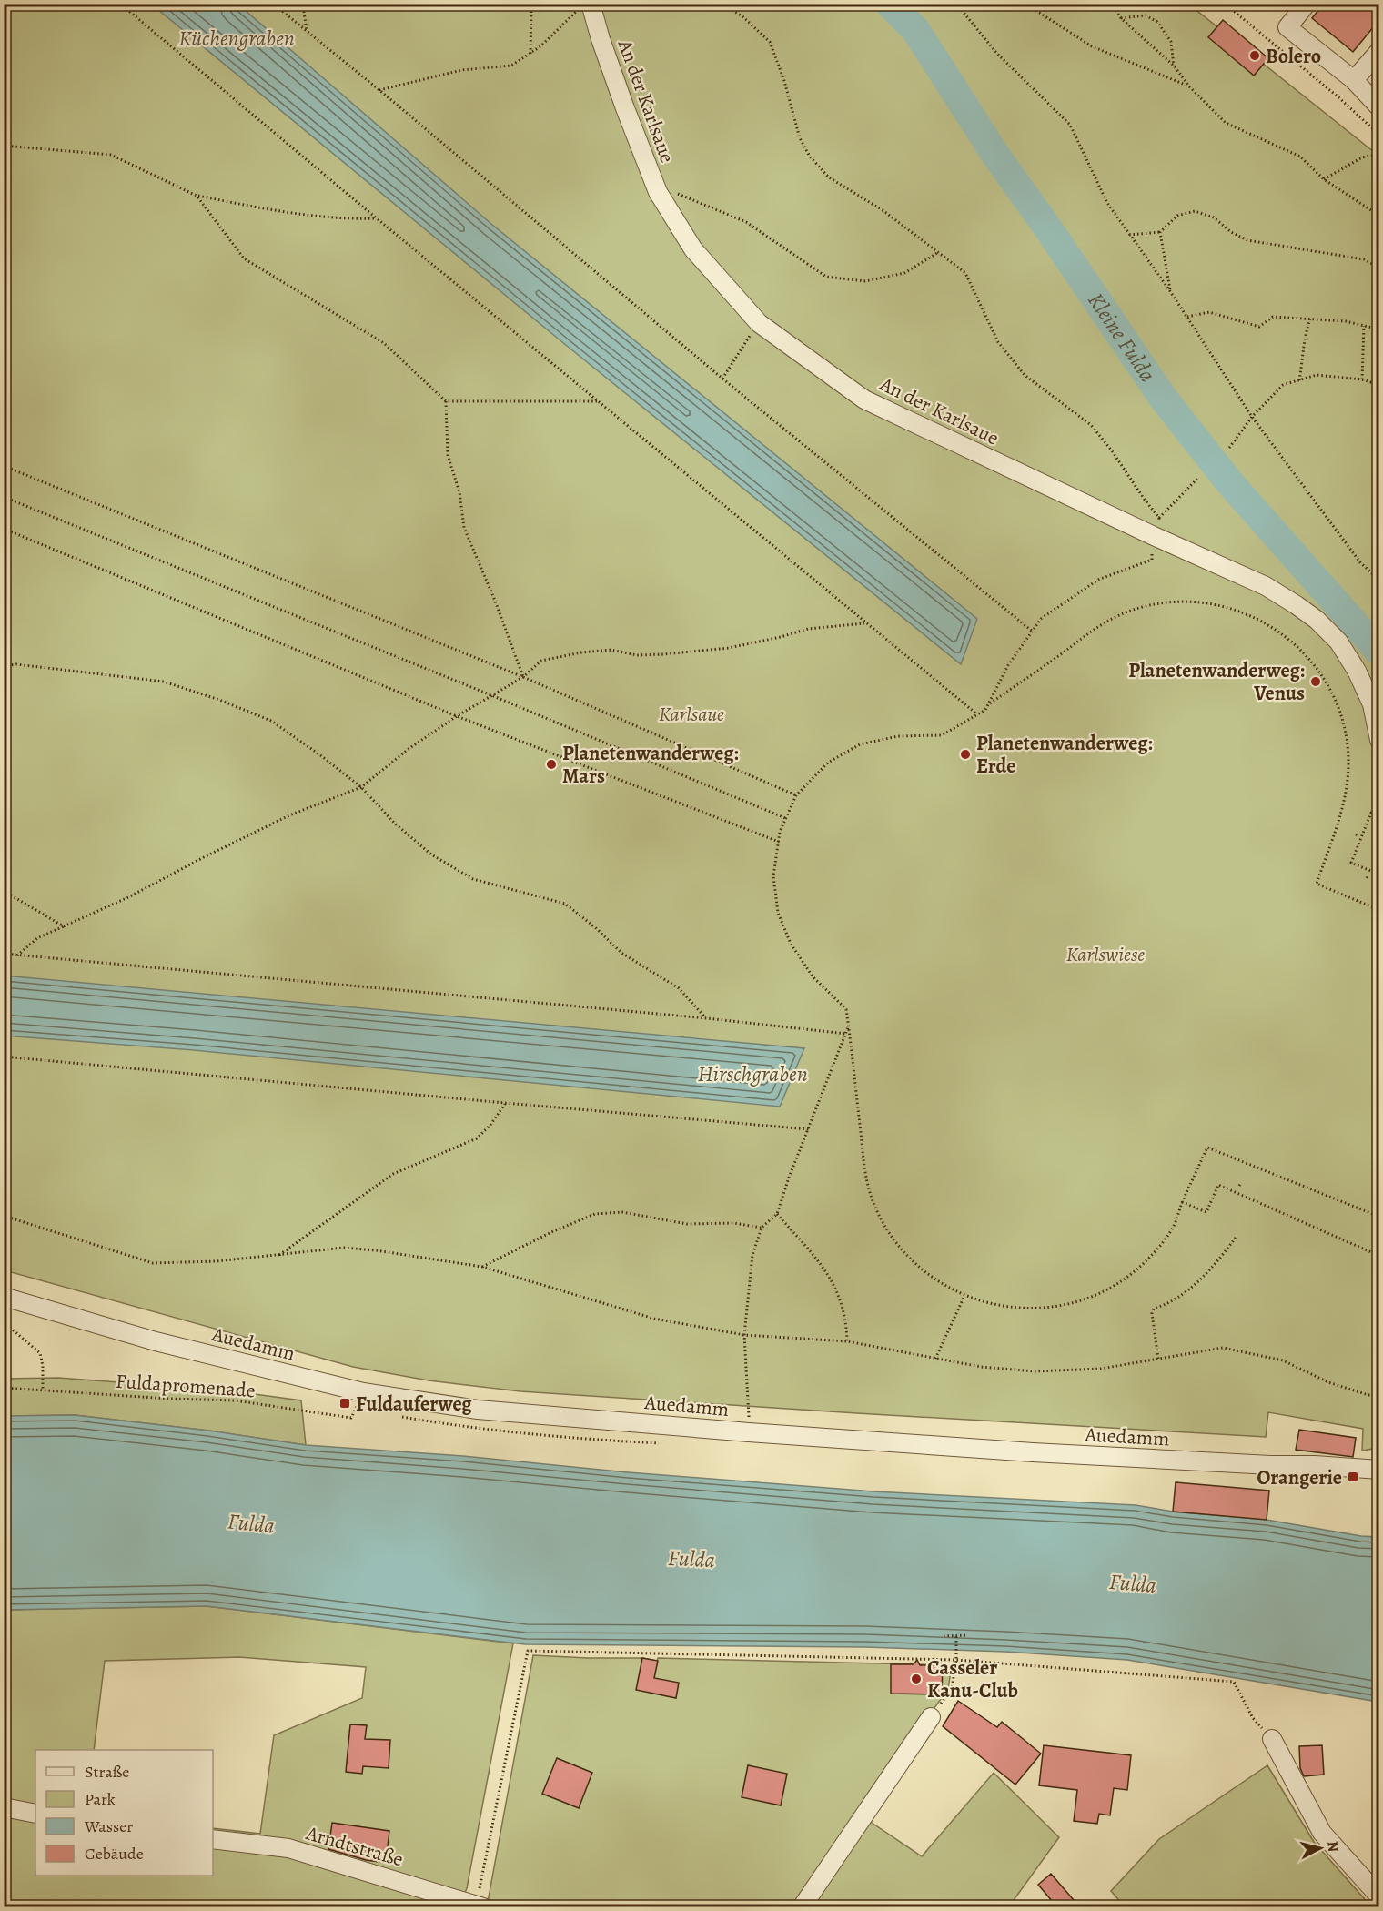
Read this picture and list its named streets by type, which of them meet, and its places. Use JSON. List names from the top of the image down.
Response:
{
  "streets": {
    "street": ["An der Karlsaue", "Auedamm", "Arndtstraße"],
    "path": ["Fuldapromenade"]
  },
  "water": [
    "Küchengraben",
    "Kleine Fulda",
    "Hirschgraben",
    "Fulda"
  ],
  "parks": ["Karlsaue", "Karlswiese"],
  "places": {
    "other": [
      "Bolero",
      "Planetenwanderweg: Venus",
      "Planetenwanderweg: Erde",
      "Planetenwanderweg: Mars",
      "Casseler Kanu-Club"
    ],
    "transit": ["Fuldauferweg", "Orangerie"]
  },
  "legend": [
    "Straße",
    "Park",
    "Wasser",
    "Gebäude"
  ],
  "north": "right"
}
